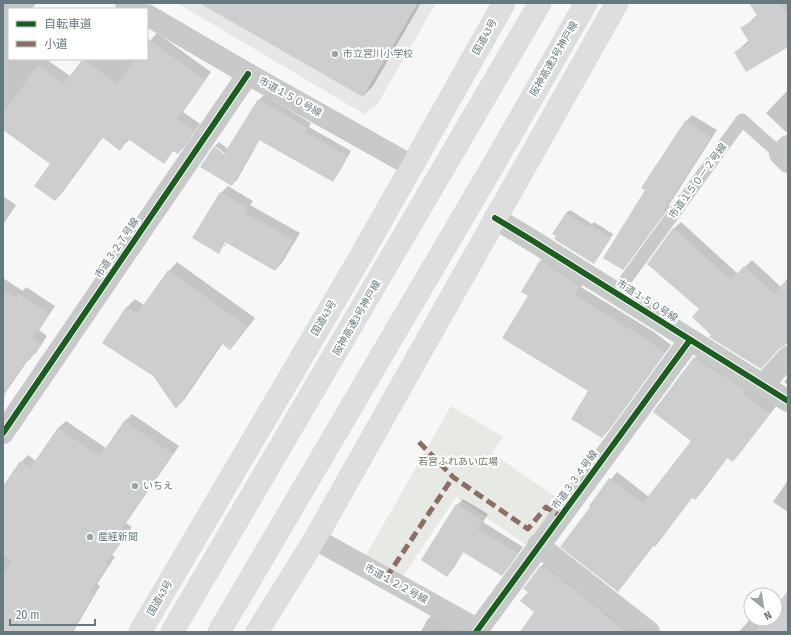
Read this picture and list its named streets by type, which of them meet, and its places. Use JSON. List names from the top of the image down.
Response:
{
  "streets": {
    "highway": ["国道43号", "阪神高速3号神戸線"],
    "street": [
      "市道１５０号線",
      "市道３２７号線",
      "市道３３４号線",
      "市道１２２号線"
    ],
    "lane": ["市道１５０－２号線"]
  },
  "crossings": [
    ["国道43号", "市道１５０号線"],
    ["市道１５０号線", "市道１５０－２号線"],
    ["市道１５０号線", "市道３２７号線"],
    ["市道１５０号線", "市道３３４号線"],
    ["市道３３４号線", "市道１２２号線"]
  ],
  "parks": ["若宮ふれあい広場"],
  "places": ["市立宮川小学校", "いちえ", "産経新聞"],
  "legend": ["自転車道", "小道"],
  "scale_bar": "20 m",
  "north": "bottom right"
}
